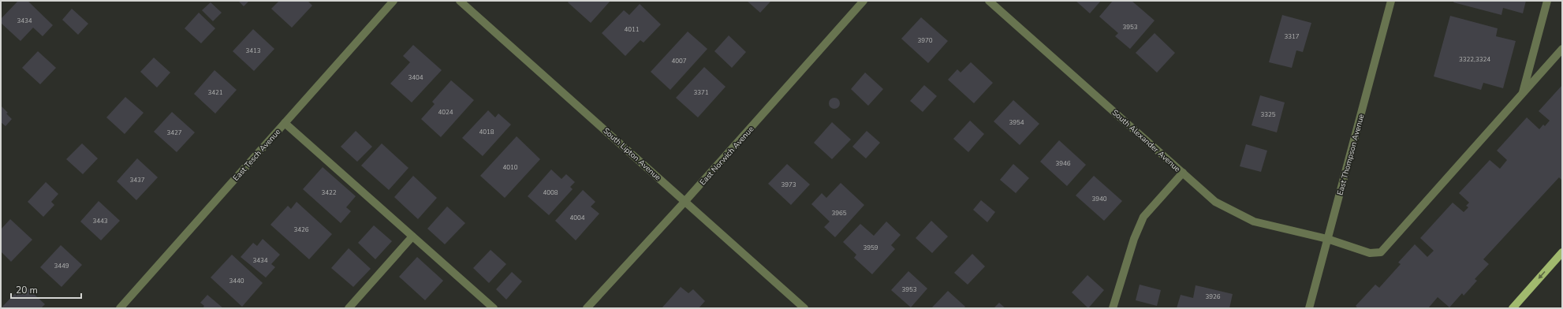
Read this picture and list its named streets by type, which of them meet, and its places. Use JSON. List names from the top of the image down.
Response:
{
  "streets": {
    "street": [
      "South Alexander Avenue",
      "South Lipton Avenue",
      "East Tesch Avenue",
      "East Thompson Avenue",
      "East Norwich Avenue"
    ]
  },
  "crossings": [
    ["South Alexander Avenue", "East Thompson Avenue"],
    ["South Lipton Avenue", "East Norwich Avenue"]
  ],
  "house_numbers": [
    "3434",
    "3953",
    "4011",
    "3317",
    "3970",
    "3413",
    "3322,3324",
    "4007",
    "3404",
    "3421",
    "3371",
    "4024",
    "3325",
    "3954",
    "4018",
    "3427",
    "3946",
    "4010",
    "3437",
    "3973",
    "3422",
    "4008",
    "3940",
    "3965",
    "4004",
    "3443",
    "3426",
    "3959",
    "3434",
    "3449",
    "3440",
    "3953",
    "3926"
  ],
  "scale_bar": "20 m"
}
